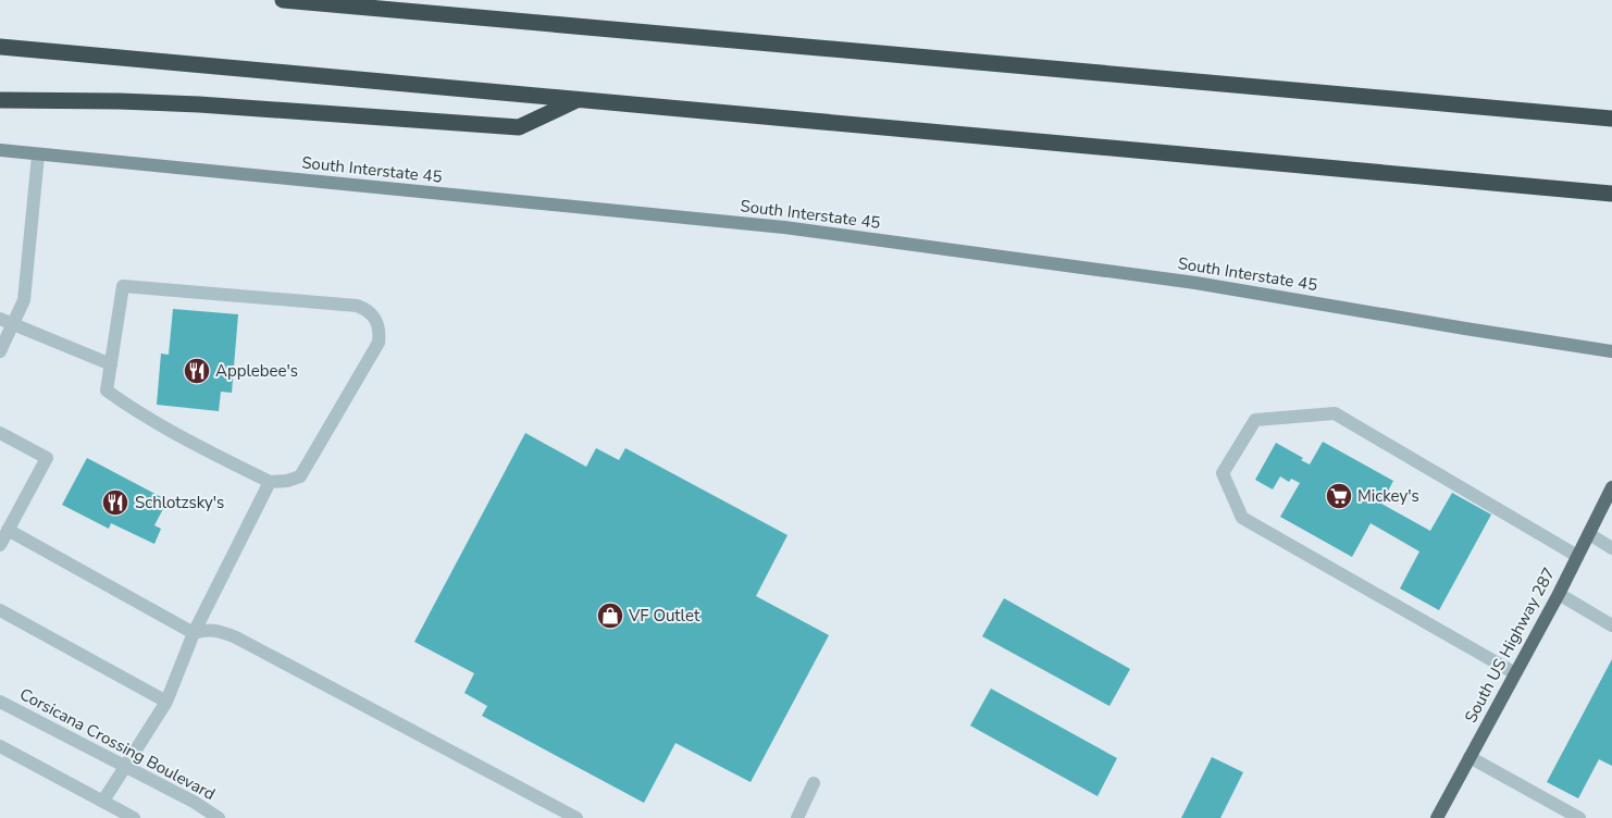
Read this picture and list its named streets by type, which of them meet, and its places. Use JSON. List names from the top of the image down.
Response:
{
  "streets": {
    "main road": ["South Interstate 45", "South US Highway 287"],
    "street": ["Corsicana Crossing Boulevard"]
  },
  "places": {
    "restaurant": ["Applebee's", "Schlotzsky's"],
    "supermarket": ["Mickey's"],
    "shop": ["VF Outlet"]
  }
}
